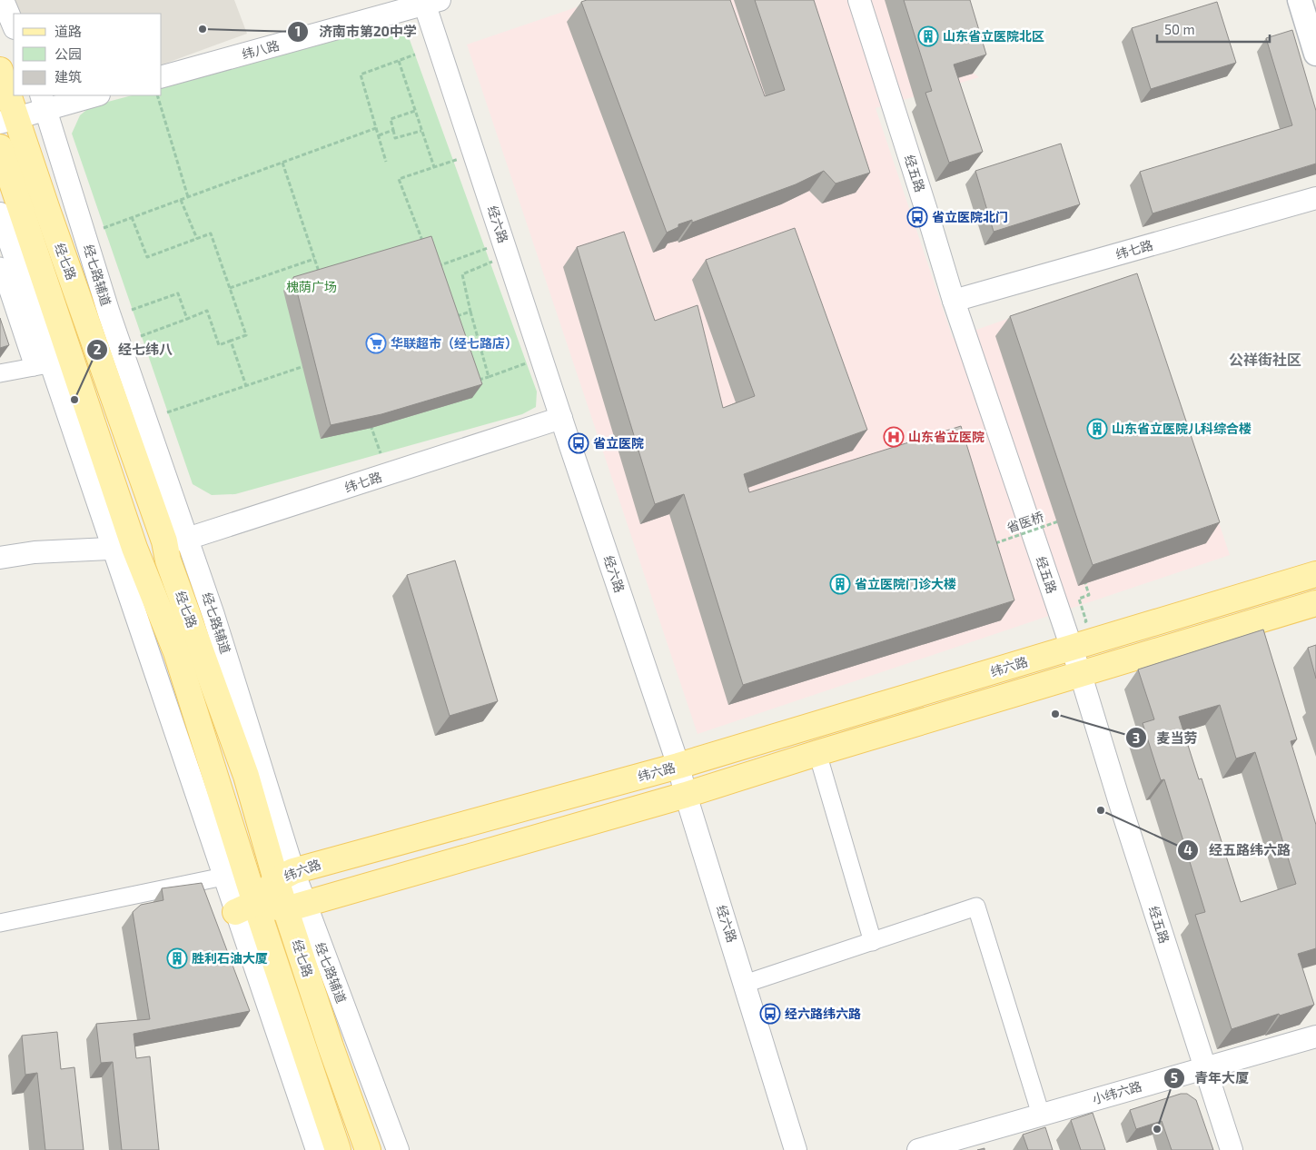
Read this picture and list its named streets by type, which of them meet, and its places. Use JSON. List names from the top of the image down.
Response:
{
  "streets": {
    "main road": ["经七路", "纬六路"],
    "street": [
      "纬八路",
      "经五路",
      "经六路",
      "纬七路",
      "经七路辅道",
      "小纬六路"
    ],
    "path": ["省医桥"]
  },
  "crossings": [
    ["纬八路", "经六路"],
    ["经五路", "纬七路"],
    ["经五路", "纬六路"],
    ["经五路", "小纬六路"],
    ["经六路", "纬七路"],
    ["经六路", "纬六路"],
    ["纬七路", "经七路"],
    ["纬七路", "经七路辅道"],
    ["经七路", "经七路辅道"],
    ["经七路", "纬六路"]
  ],
  "districts": ["公祥街社区"],
  "parks": ["槐荫广场"],
  "places": {
    "other": [
      "济南市第20中学",
      "经七纬八",
      "麦当劳",
      "经五路纬六路",
      "青年大厦"
    ],
    "building": [
      "山东省立医院北区",
      "山东省立医院儿科综合楼",
      "省立医院门诊大楼",
      "胜利石油大厦"
    ],
    "bus stop": ["省立医院北门", "省立医院", "经六路纬六路"],
    "supermarket": ["华联超市（经七路店）"],
    "hospital": ["山东省立医院"]
  },
  "legend": ["道路", "公园", "建筑"],
  "scale_bar": "50 m"
}
